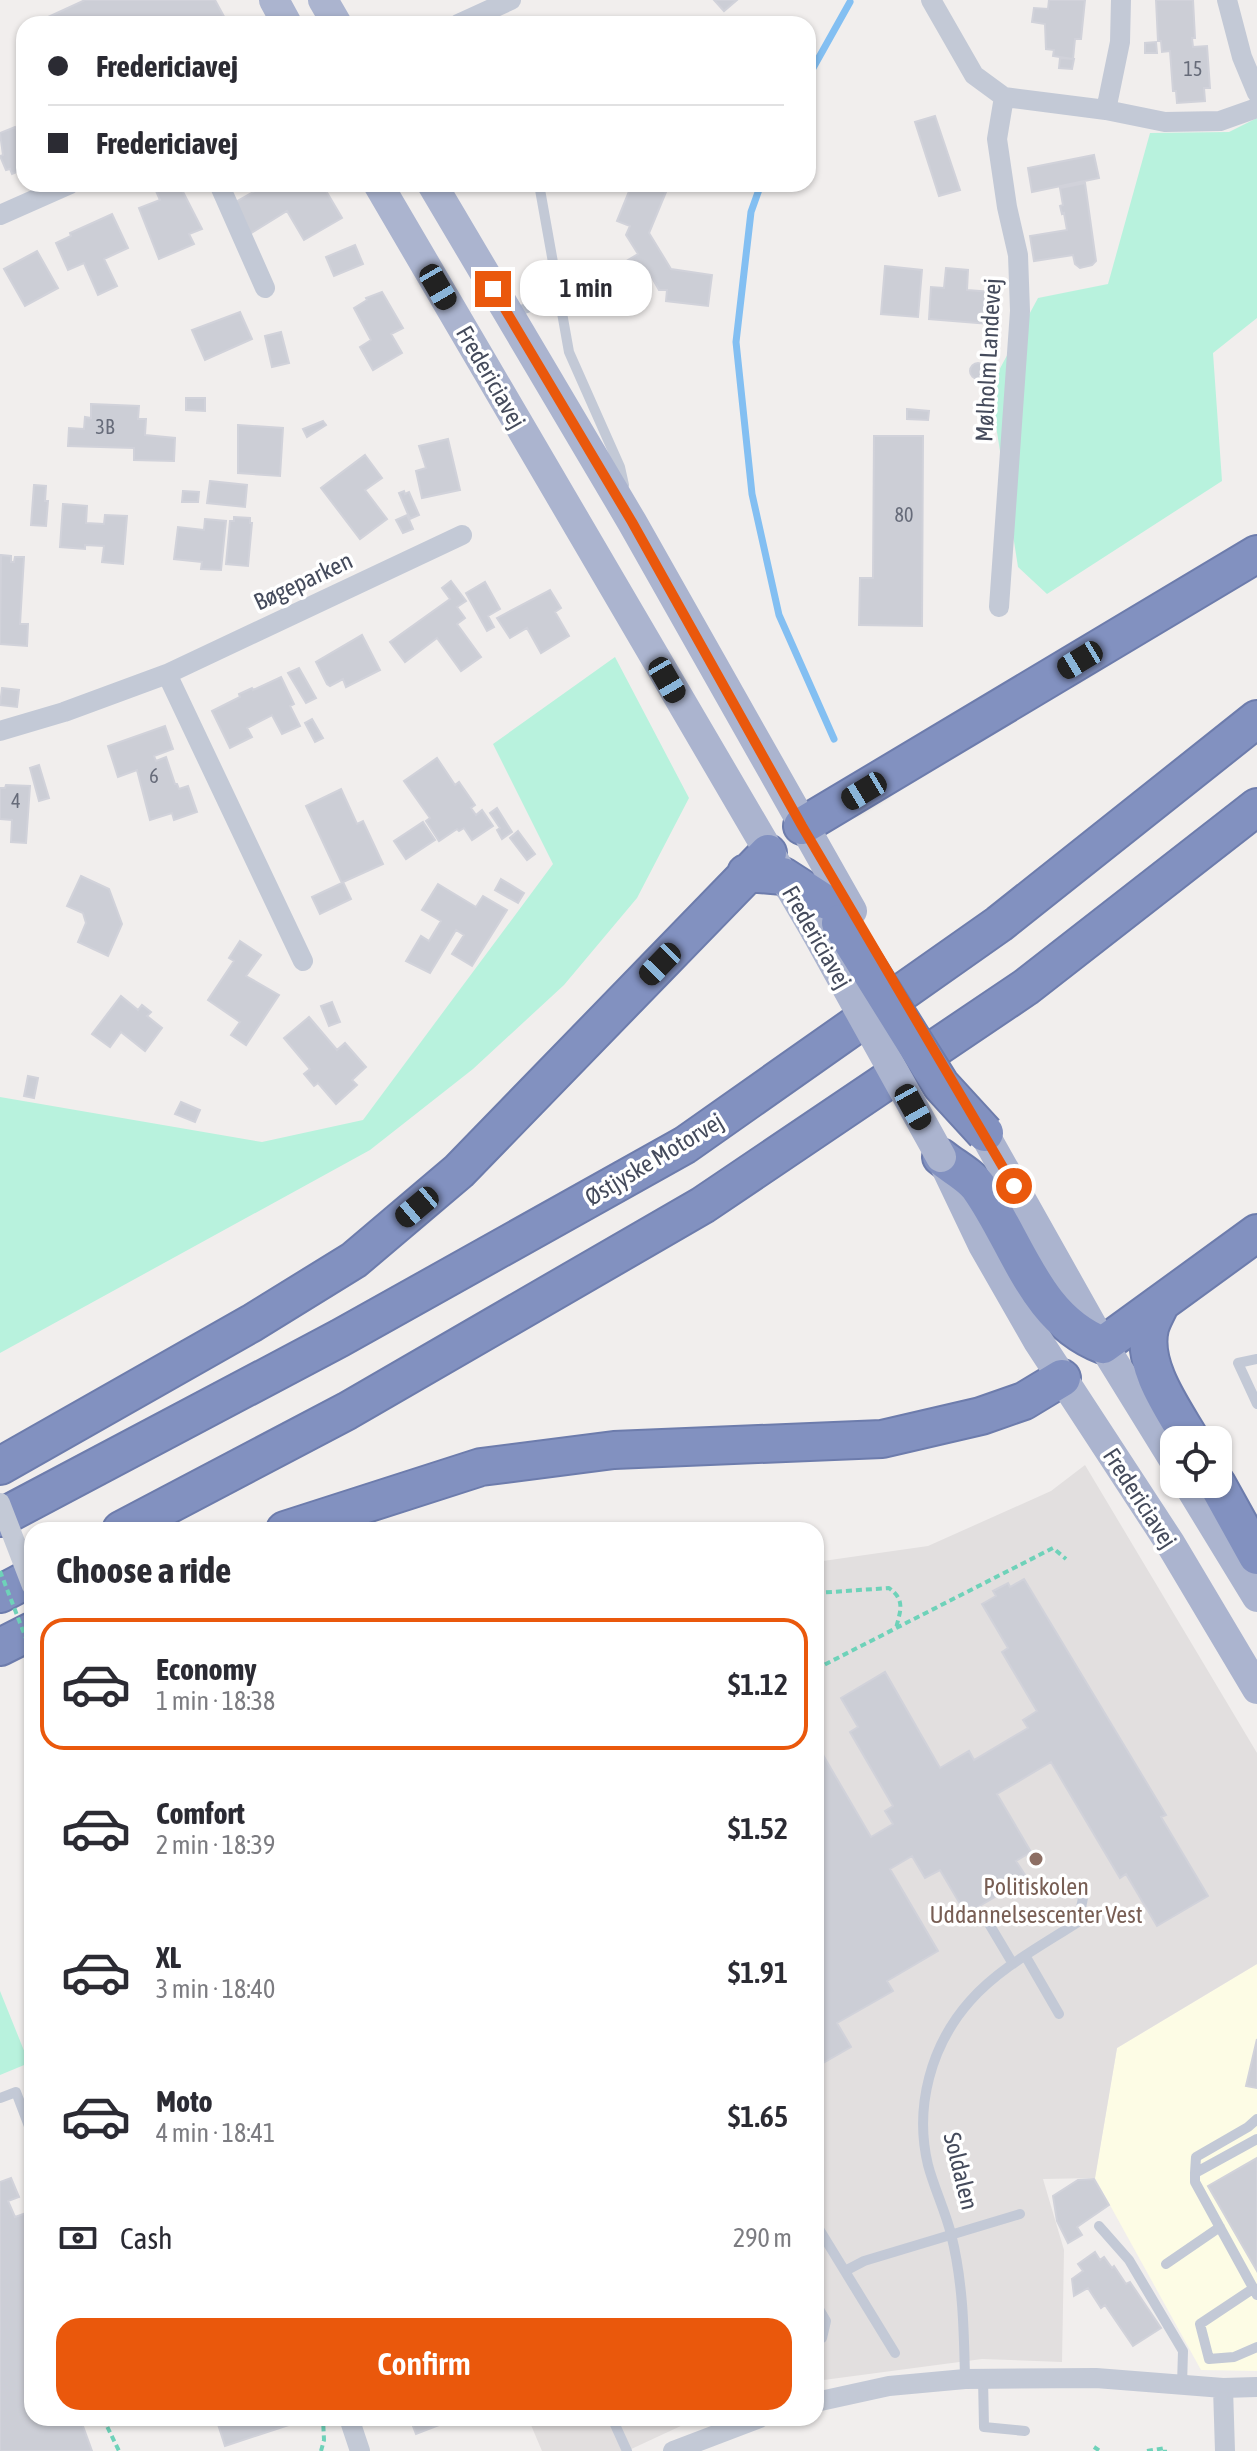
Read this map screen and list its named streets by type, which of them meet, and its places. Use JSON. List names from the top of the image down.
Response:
{
  "streets": {
    "highway": ["Østjyske Motorvej"],
    "main road": ["Fredericiavej"],
    "street": ["Mølholm Landevej", "Bøgeparken"],
    "lane": ["Soldalen"]
  },
  "places": ["Politiskolen Uddannelsescenter Vest"],
  "house_numbers": [
    "15",
    "3B",
    "80",
    "6",
    "4"
  ],
  "page": {
    "banner": ["Fredericiavej", "Fredericiavej"],
    "bubble": "1 min",
    "heading": "Choose a ride",
    "list": [
      {
        "name": "Economy",
        "note": "1 min · 18:38",
        "value": "$1.12"
      },
      {
        "name": "Comfort",
        "note": "2 min · 18:39",
        "value": "$1.52"
      },
      {
        "name": "XL",
        "note": "3 min · 18:40",
        "value": "$1.91"
      },
      {
        "name": "Moto",
        "note": "4 min · 18:41",
        "value": "$1.65"
      }
    ],
    "pay": ["Cash", "290 m"],
    "buttons": "Confirm"
  }
}
